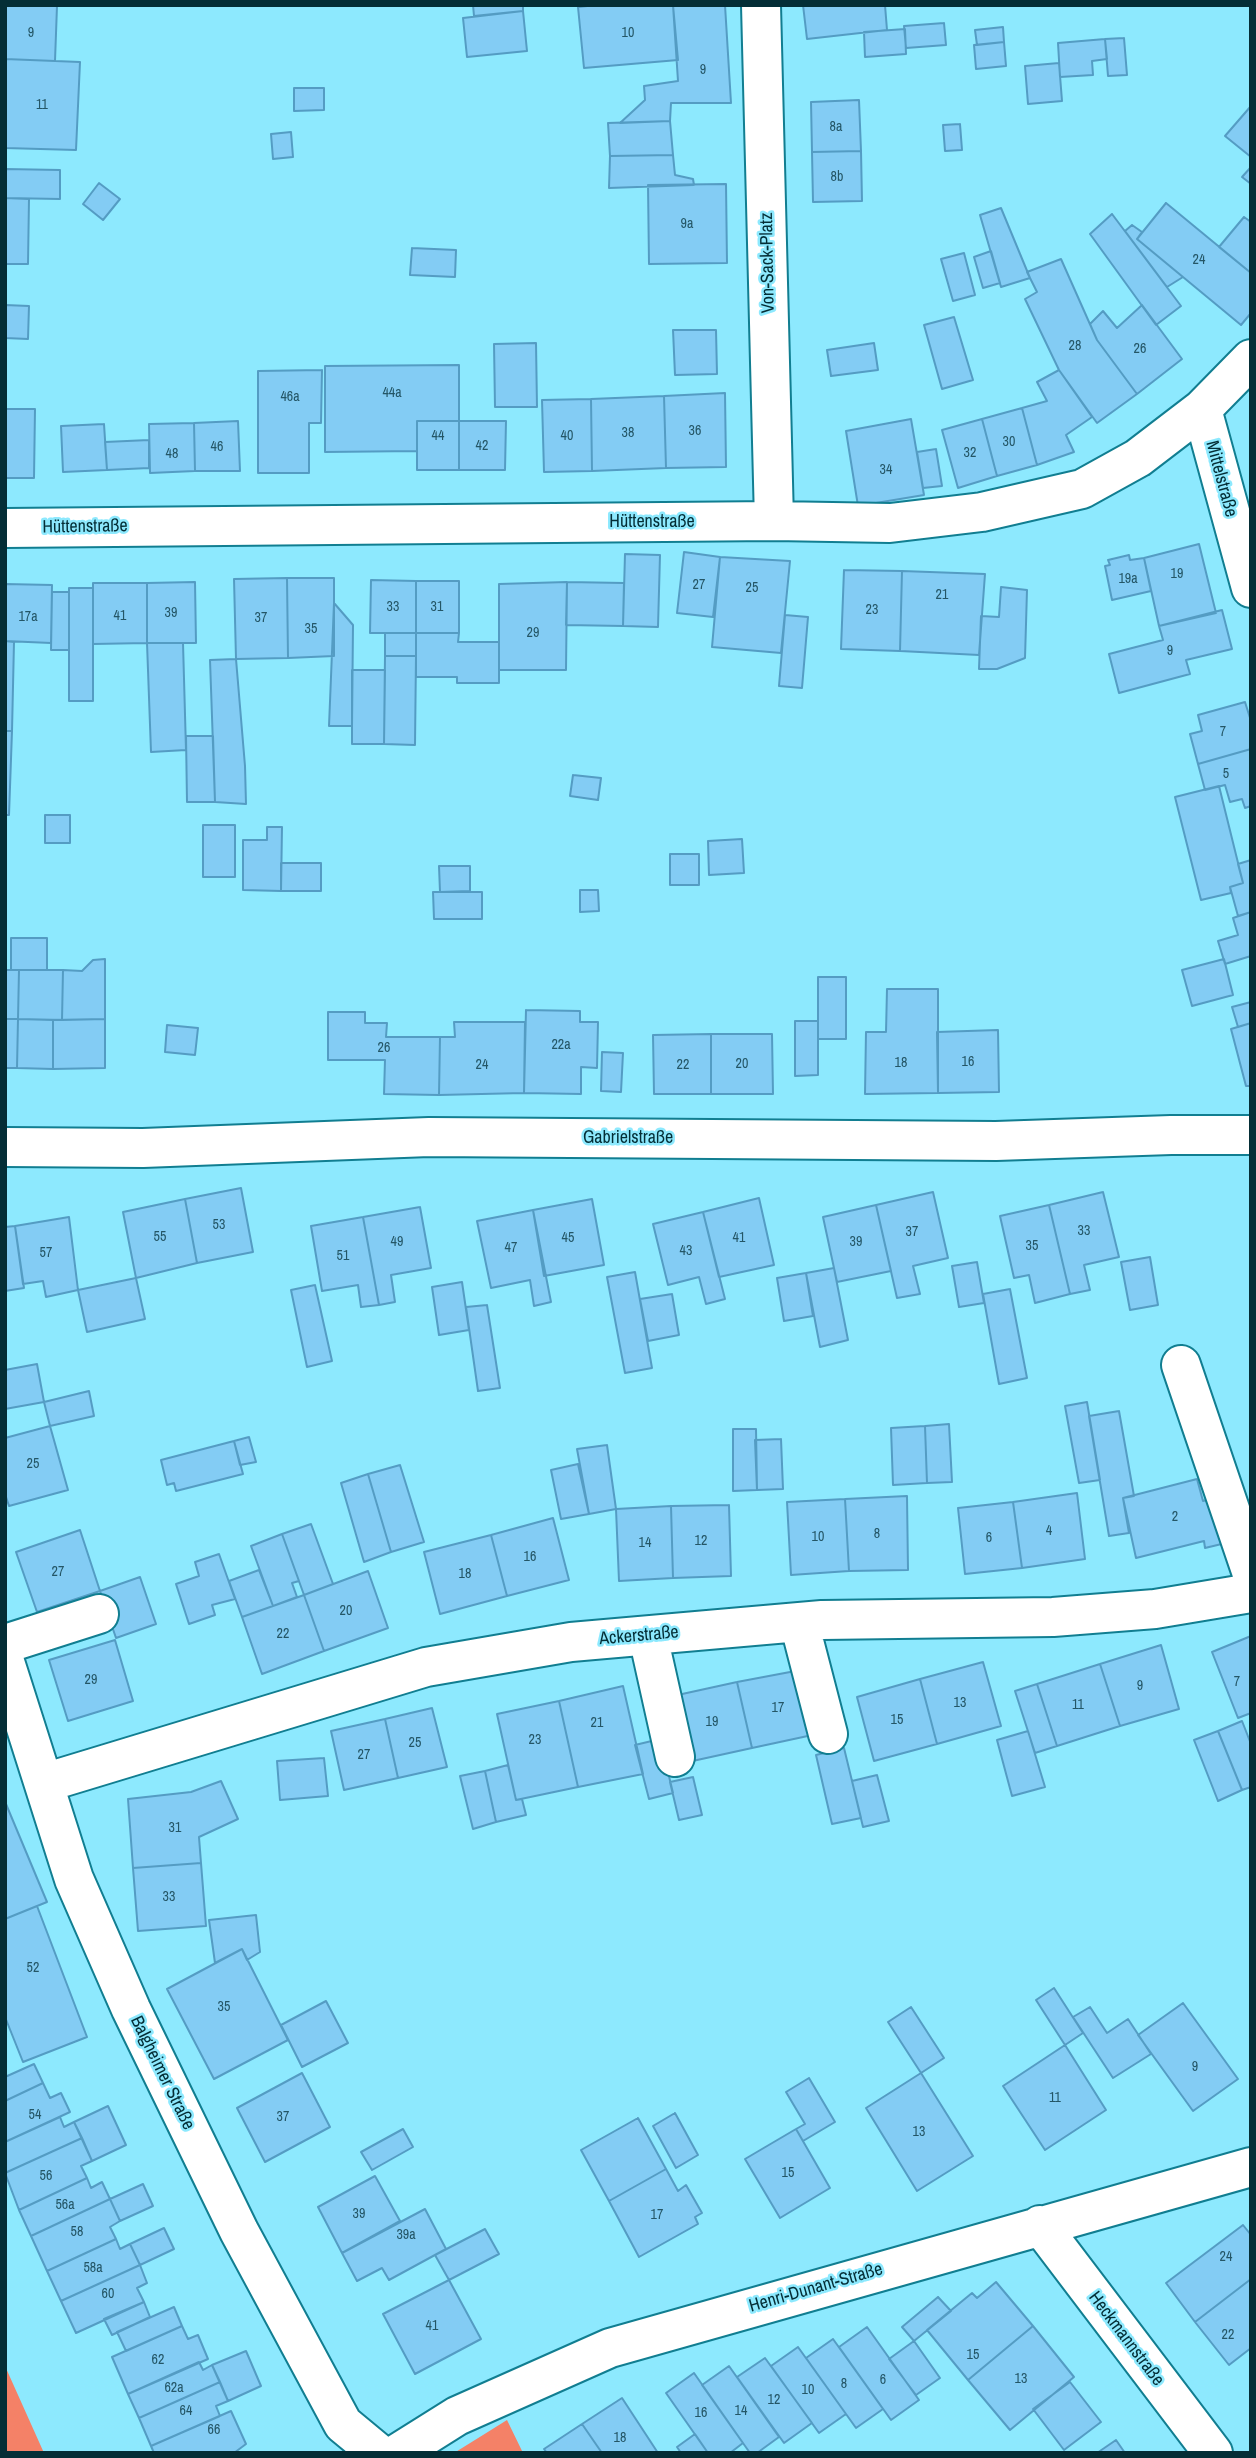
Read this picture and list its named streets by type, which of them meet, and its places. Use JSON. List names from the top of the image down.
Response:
{
  "streets": {
    "street": [
      "Von-Sack-Platz",
      "Mittelstraße",
      "Hüttenstraße",
      "Gabrielstraße",
      "Ackerstraße",
      "Balgheimer Straße",
      "Henri-Dunant-Straße",
      "Heckmannstraße"
    ]
  },
  "crossings": [
    ["Von-Sack-Platz", "Hüttenstraße"],
    ["Mittelstraße", "Hüttenstraße"],
    ["Ackerstraße", "Balgheimer Straße"],
    ["Henri-Dunant-Straße", "Heckmannstraße"]
  ],
  "house_numbers": [
    "9",
    "10",
    "9",
    "11",
    "8a",
    "8b",
    "9a",
    "24",
    "28",
    "26",
    "44a",
    "46a",
    "36",
    "38",
    "44",
    "40",
    "30",
    "42",
    "46",
    "32",
    "48",
    "34",
    "19",
    "19a",
    "27",
    "25",
    "21",
    "33",
    "31",
    "23",
    "39",
    "41",
    "17a",
    "37",
    "35",
    "29",
    "9",
    "7",
    "5",
    "22a",
    "26",
    "16",
    "18",
    "20",
    "24",
    "22",
    "53",
    "33",
    "37",
    "55",
    "45",
    "41",
    "49",
    "39",
    "35",
    "47",
    "43",
    "57",
    "51",
    "25",
    "2",
    "4",
    "8",
    "10",
    "6",
    "12",
    "14",
    "16",
    "27",
    "18",
    "20",
    "22",
    "29",
    "7",
    "9",
    "13",
    "11",
    "17",
    "15",
    "19",
    "21",
    "23",
    "25",
    "27",
    "31",
    "33",
    "52",
    "35",
    "9",
    "11",
    "54",
    "37",
    "13",
    "15",
    "56",
    "56a",
    "39",
    "17",
    "58",
    "39a",
    "24",
    "58a",
    "60",
    "41",
    "22",
    "15",
    "62",
    "13",
    "6",
    "8",
    "62a",
    "10",
    "12",
    "64",
    "14",
    "16",
    "66",
    "18"
  ]
}
